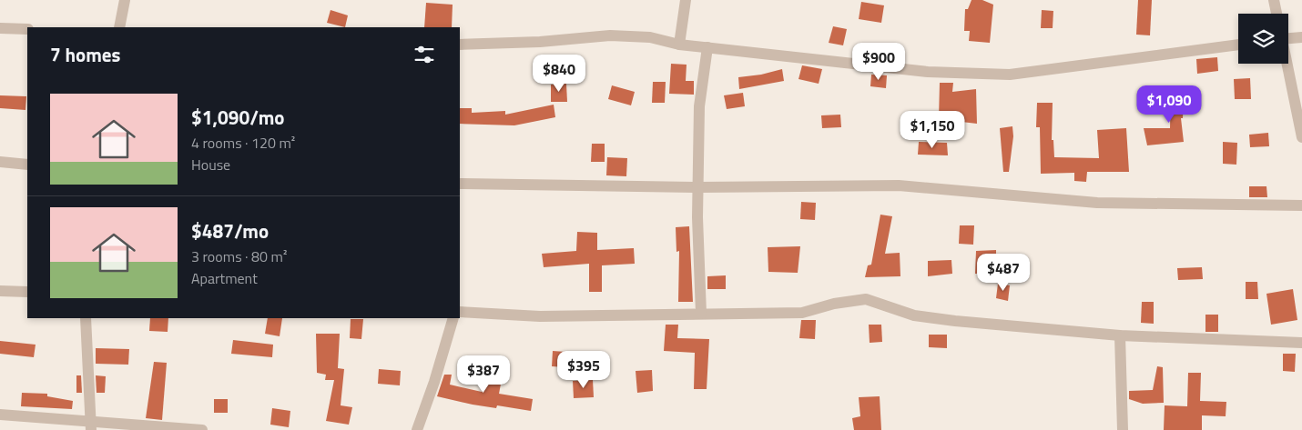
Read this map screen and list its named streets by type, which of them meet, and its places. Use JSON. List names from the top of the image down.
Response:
{
  "page": {
    "heading": "7 homes",
    "price": [
      "$900",
      "$840",
      "$1,090",
      "$1,150",
      "$487",
      "$395",
      "$387"
    ],
    "list": [
      {
        "name": "$1,090/mo",
        "note": "4 rooms · 120 m² · House"
      },
      {
        "name": "$487/mo",
        "note": "3 rooms · 80 m² · Apartment"
      }
    ]
  }
}
